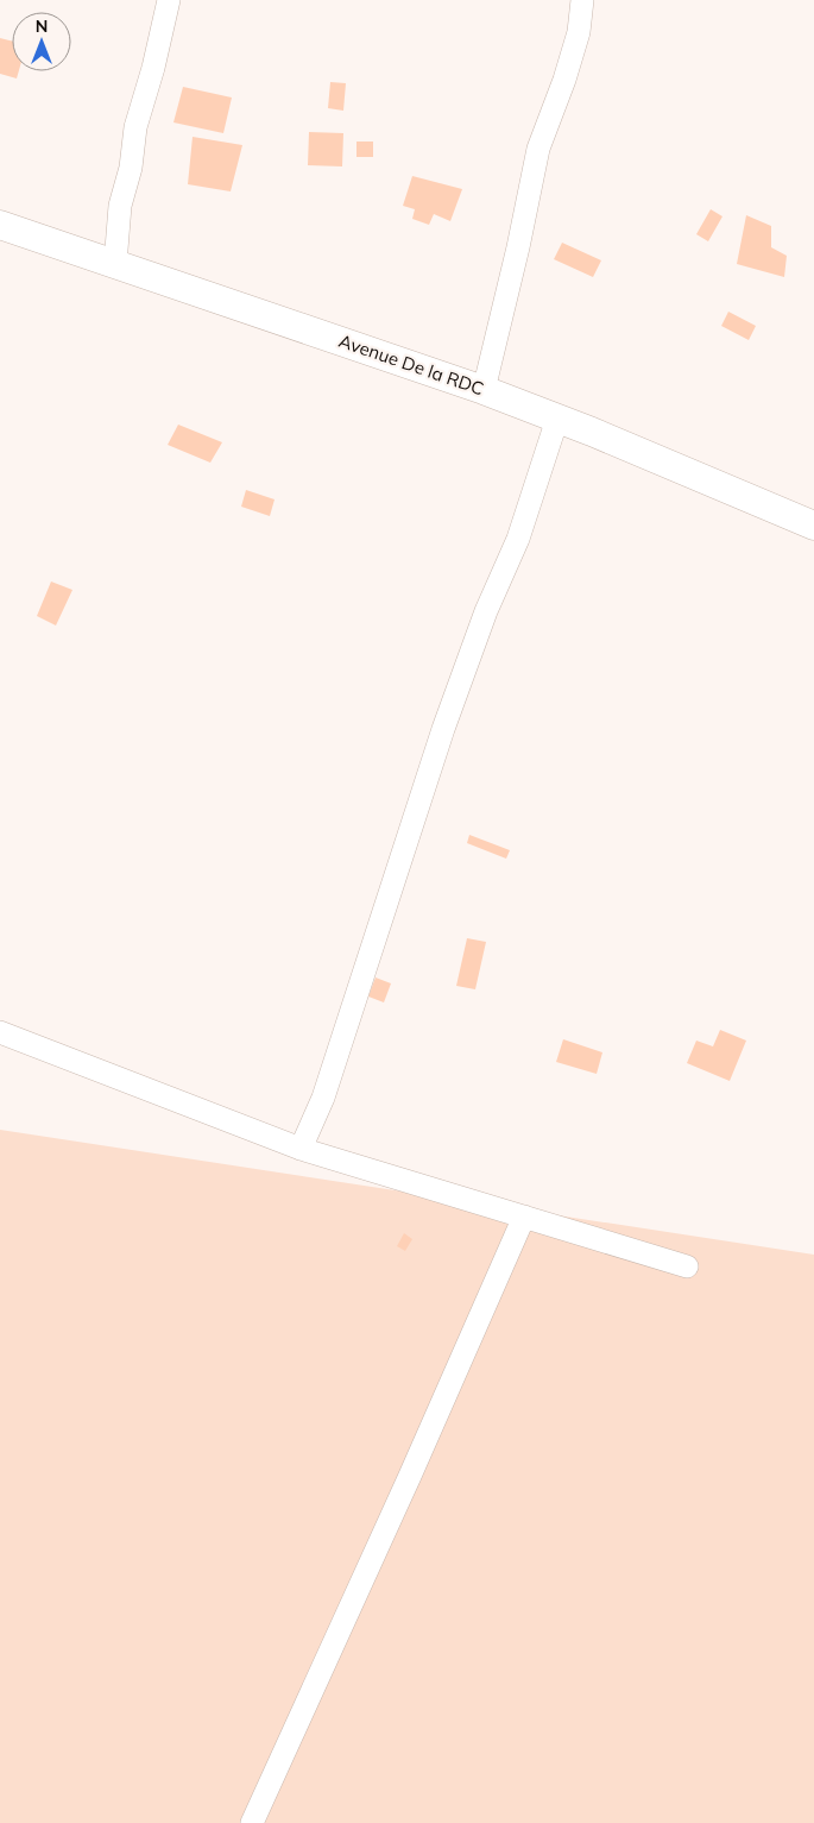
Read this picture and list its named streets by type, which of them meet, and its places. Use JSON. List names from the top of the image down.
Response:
{
  "streets": {
    "street": ["Avenue De la RDC"]
  },
  "north": "top"
}
